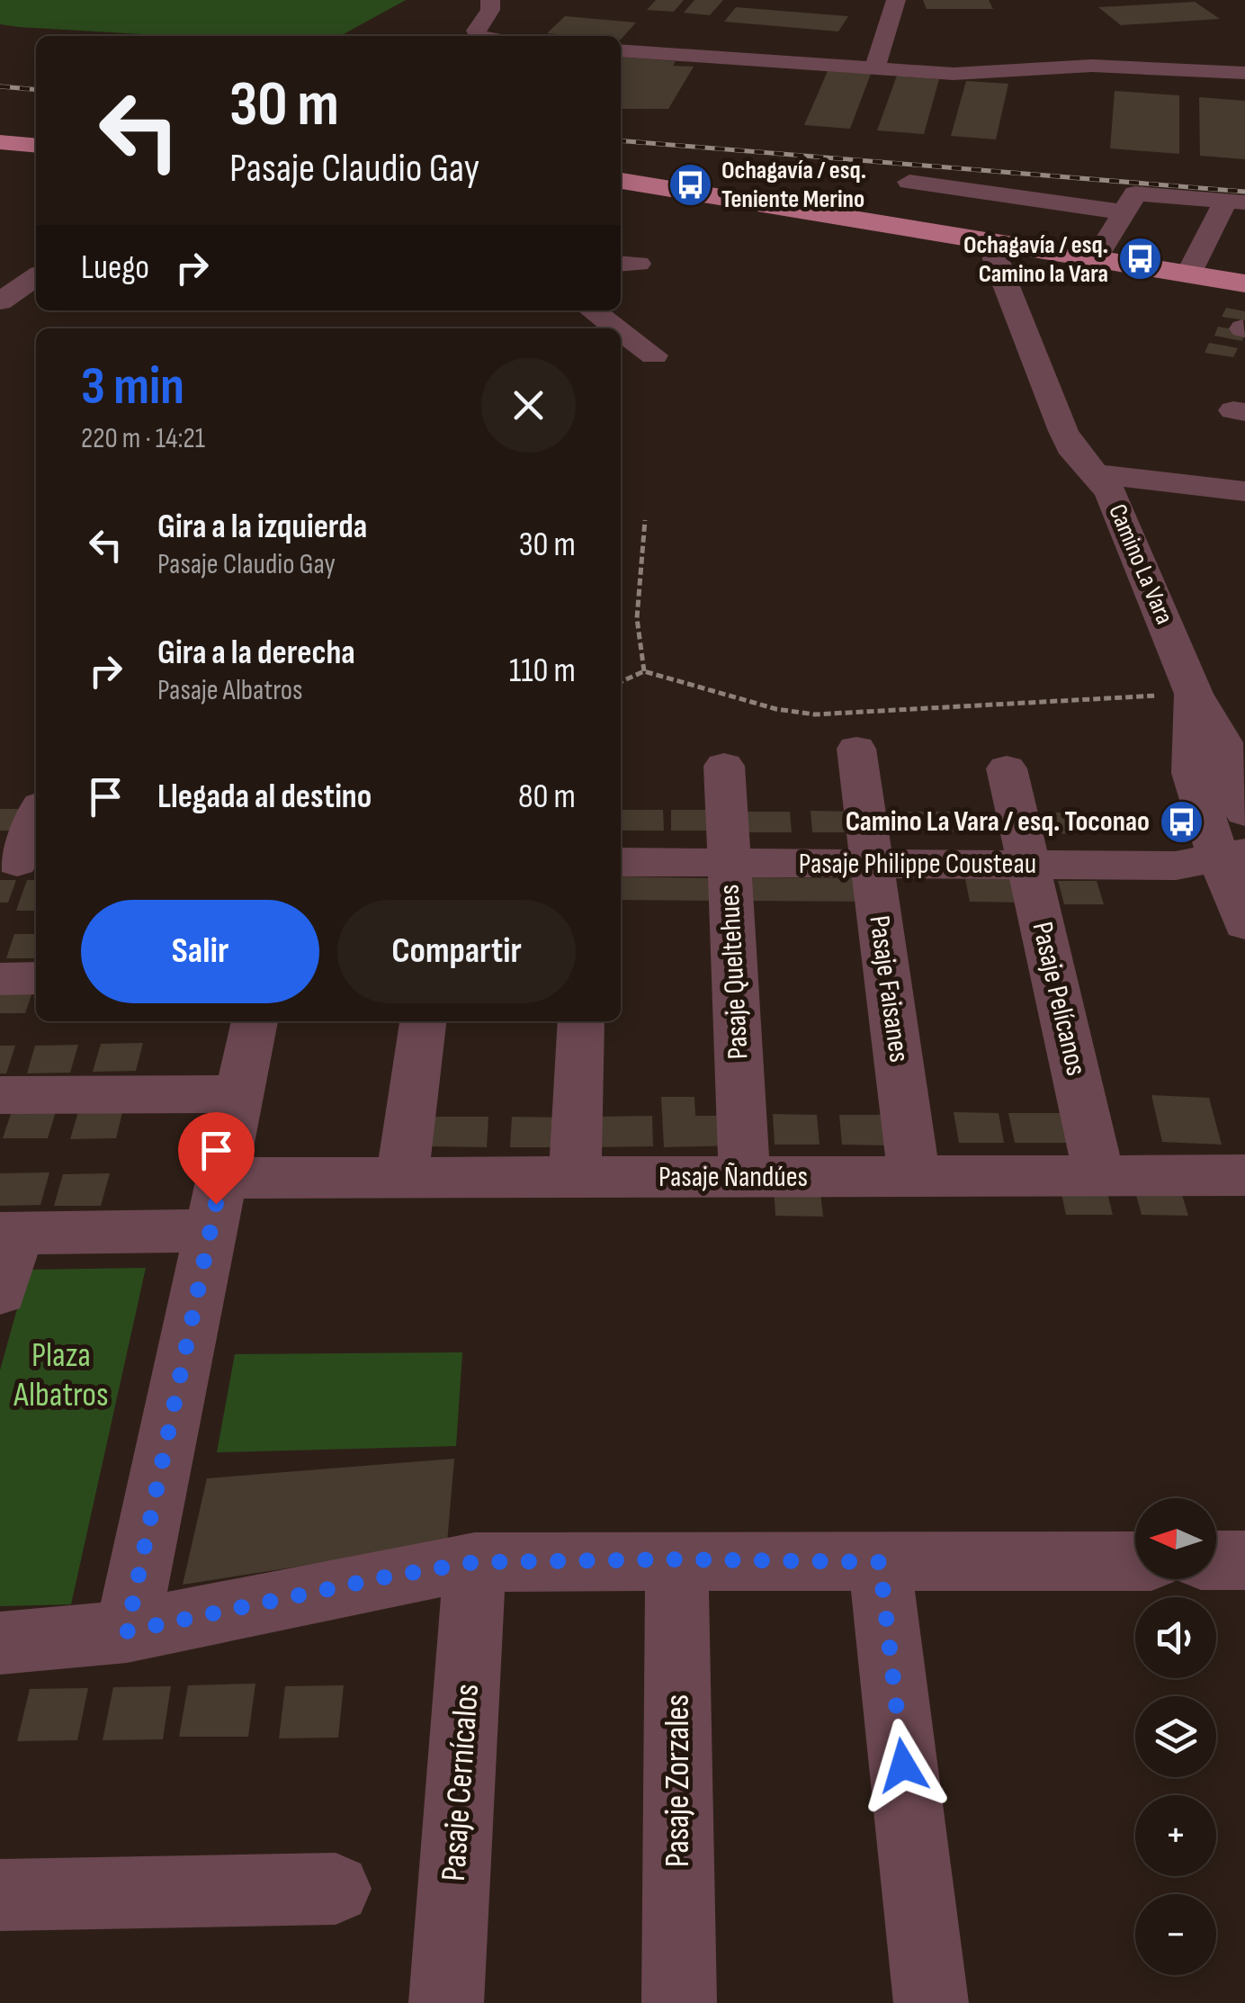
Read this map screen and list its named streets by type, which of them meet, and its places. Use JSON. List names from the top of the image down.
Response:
{
  "streets": {
    "street": [
      "Camino La Vara",
      "Pasaje Philippe Cousteau",
      "Pasaje Queltehues",
      "Pasaje Faisanes",
      "Pasaje Pelícanos",
      "Pasaje Ñandúes",
      "Pasaje Zorzales",
      "Pasaje Cernícalos"
    ]
  },
  "crossings": [
    ["Camino La Vara", "Pasaje Philippe Cousteau"],
    ["Pasaje Philippe Cousteau", "Pasaje Queltehues"],
    ["Pasaje Philippe Cousteau", "Pasaje Faisanes"],
    ["Pasaje Philippe Cousteau", "Pasaje Pelícanos"],
    ["Pasaje Queltehues", "Pasaje Ñandúes"],
    ["Pasaje Faisanes", "Pasaje Ñandúes"],
    ["Pasaje Pelícanos", "Pasaje Ñandúes"]
  ],
  "parks": ["Plaza Albatros"],
  "places": {
    "bus stop": ["Ochagavía / esq. Teniente Merino", "Ochagavía / esq. Camino la Vara", "Camino La Vara / esq. Toconao"]
  },
  "north": "left",
  "page": {
    "turn": ["30 m", "Pasaje Claudio Gay"],
    "then": "Luego",
    "heading": ["3 min", "220 m · 14:21"],
    "list": [
      {
        "name": "Gira a la izquierda",
        "note": "Pasaje Claudio Gay",
        "value": "30 m"
      },
      {
        "name": "Gira a la derecha",
        "note": "Pasaje Albatros",
        "value": "110 m"
      },
      {
        "name": "Llegada al destino",
        "value": "80 m"
      }
    ],
    "buttons": ["Salir", "Compartir"],
    "map_buttons": ["+", "−"]
  }
}
